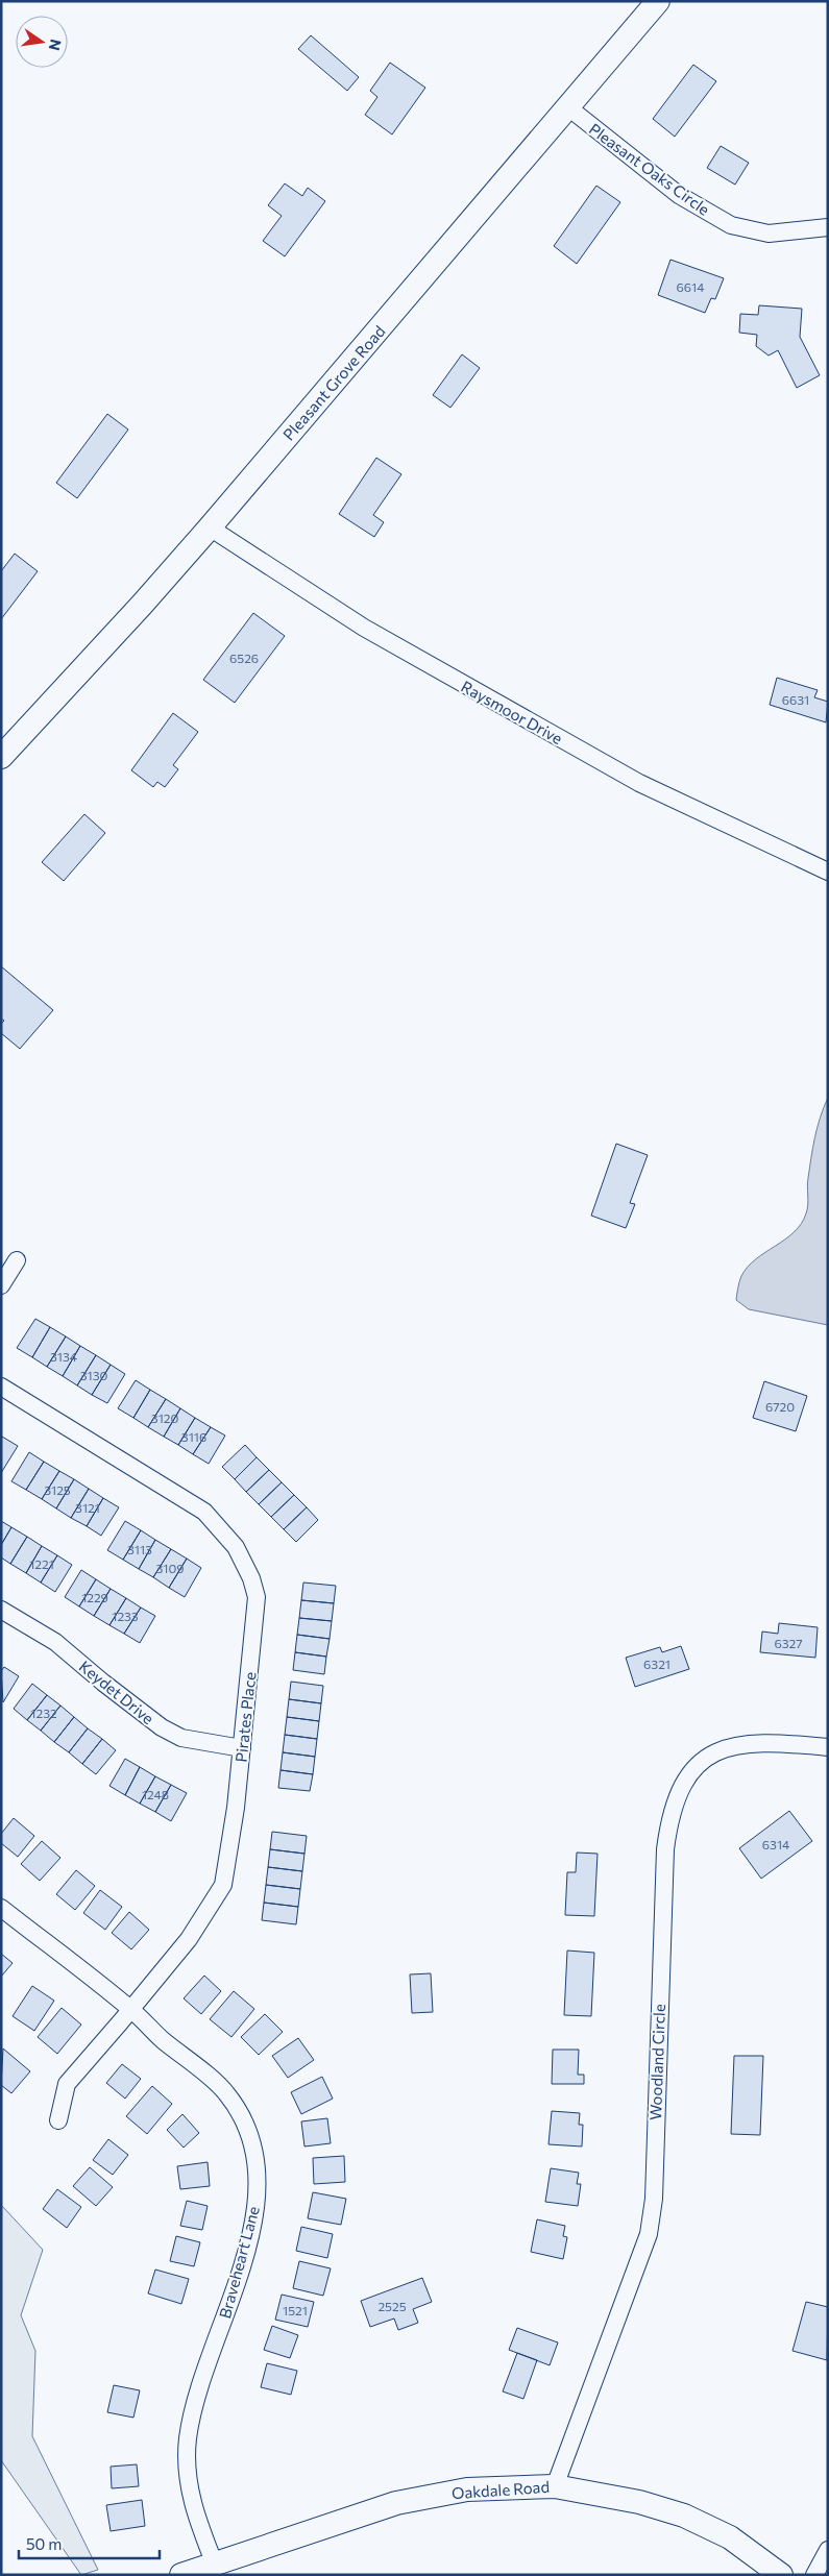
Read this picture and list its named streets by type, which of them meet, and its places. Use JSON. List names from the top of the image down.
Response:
{
  "streets": {
    "street": [
      "Pleasant Oaks Circle",
      "Pleasant Grove Road",
      "Raysmoor Drive",
      "Keydet Drive",
      "Pirates Place",
      "Woodland Circle",
      "Braveheart Lane",
      "Oakdale Road"
    ]
  },
  "crossings": [
    ["Pleasant Oaks Circle", "Pleasant Grove Road"],
    ["Pleasant Grove Road", "Raysmoor Drive"],
    ["Keydet Drive", "Pirates Place"],
    ["Pirates Place", "Braveheart Lane"],
    ["Woodland Circle", "Oakdale Road"],
    ["Braveheart Lane", "Oakdale Road"]
  ],
  "house_numbers": [
    "6614",
    "6526",
    "6631",
    "3134",
    "3130",
    "6720",
    "3120",
    "3116",
    "3125",
    "3121",
    "3113",
    "1221",
    "3109",
    "1229",
    "1233",
    "6327",
    "6321",
    "1232",
    "1248",
    "6314",
    "2525",
    "1521"
  ],
  "scale_bar": "50 m",
  "north": "right"
}
